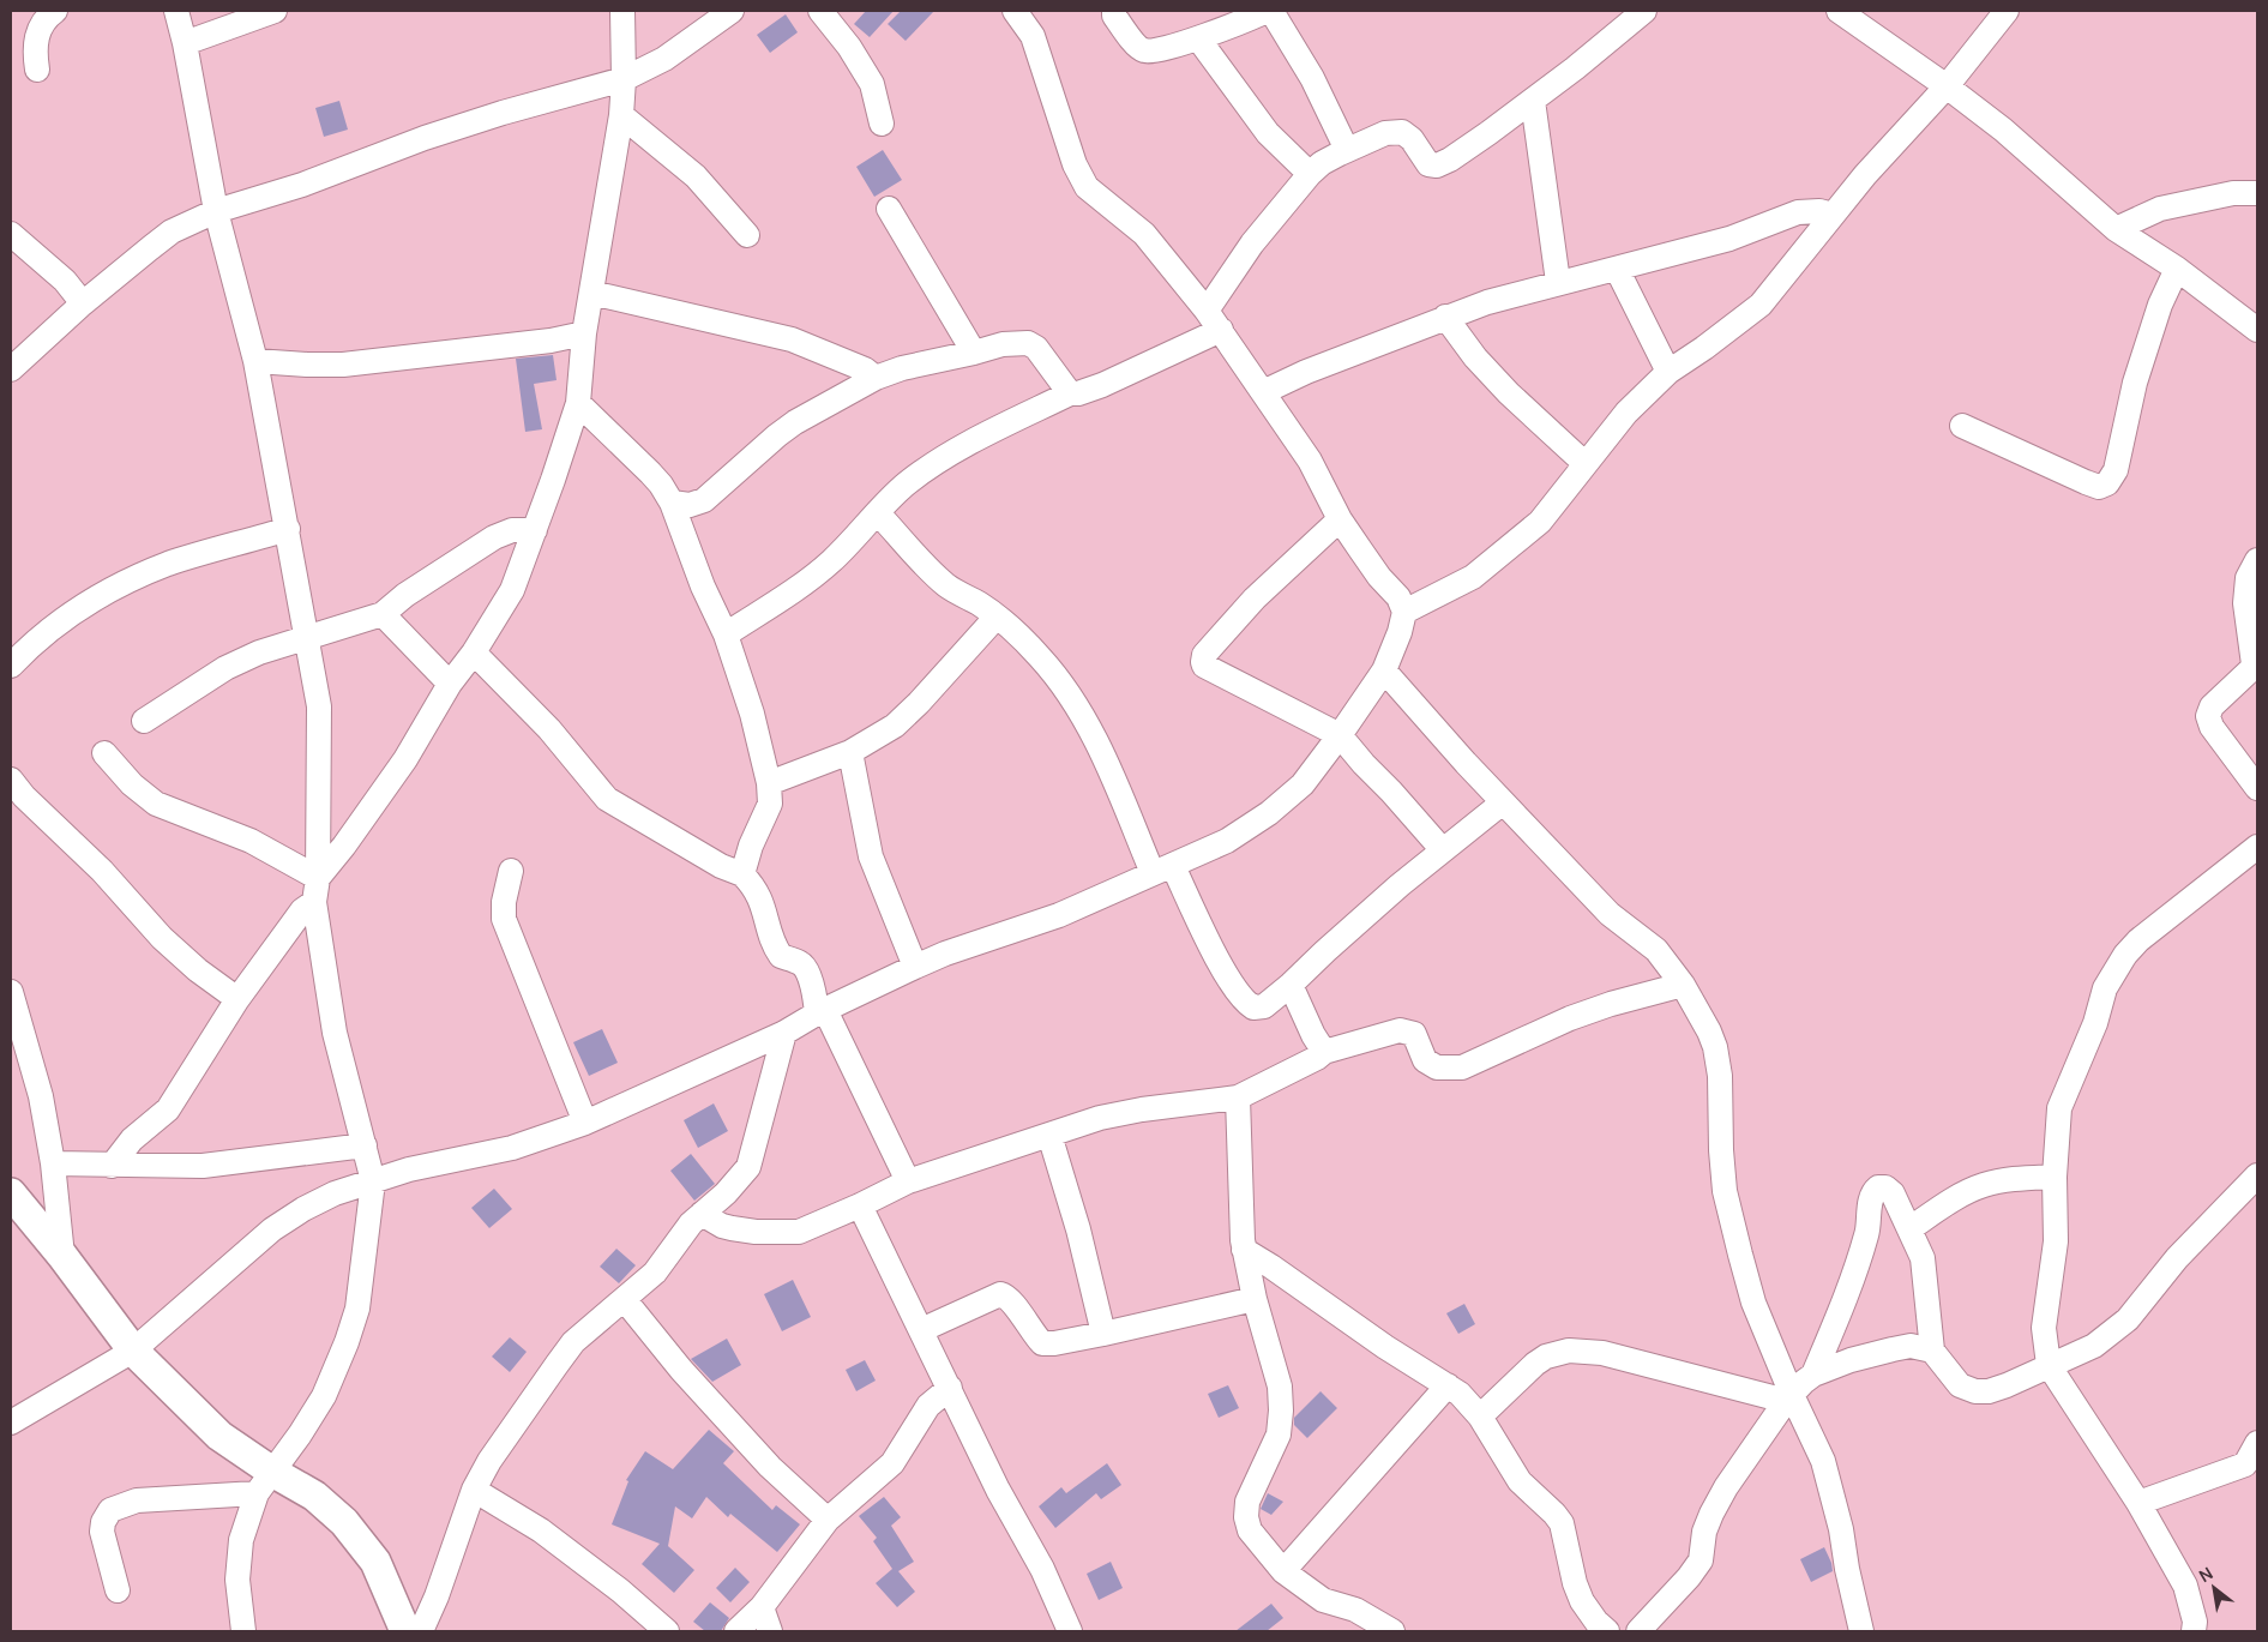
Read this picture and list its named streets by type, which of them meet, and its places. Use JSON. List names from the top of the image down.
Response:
{
  "north": "top left"
}
